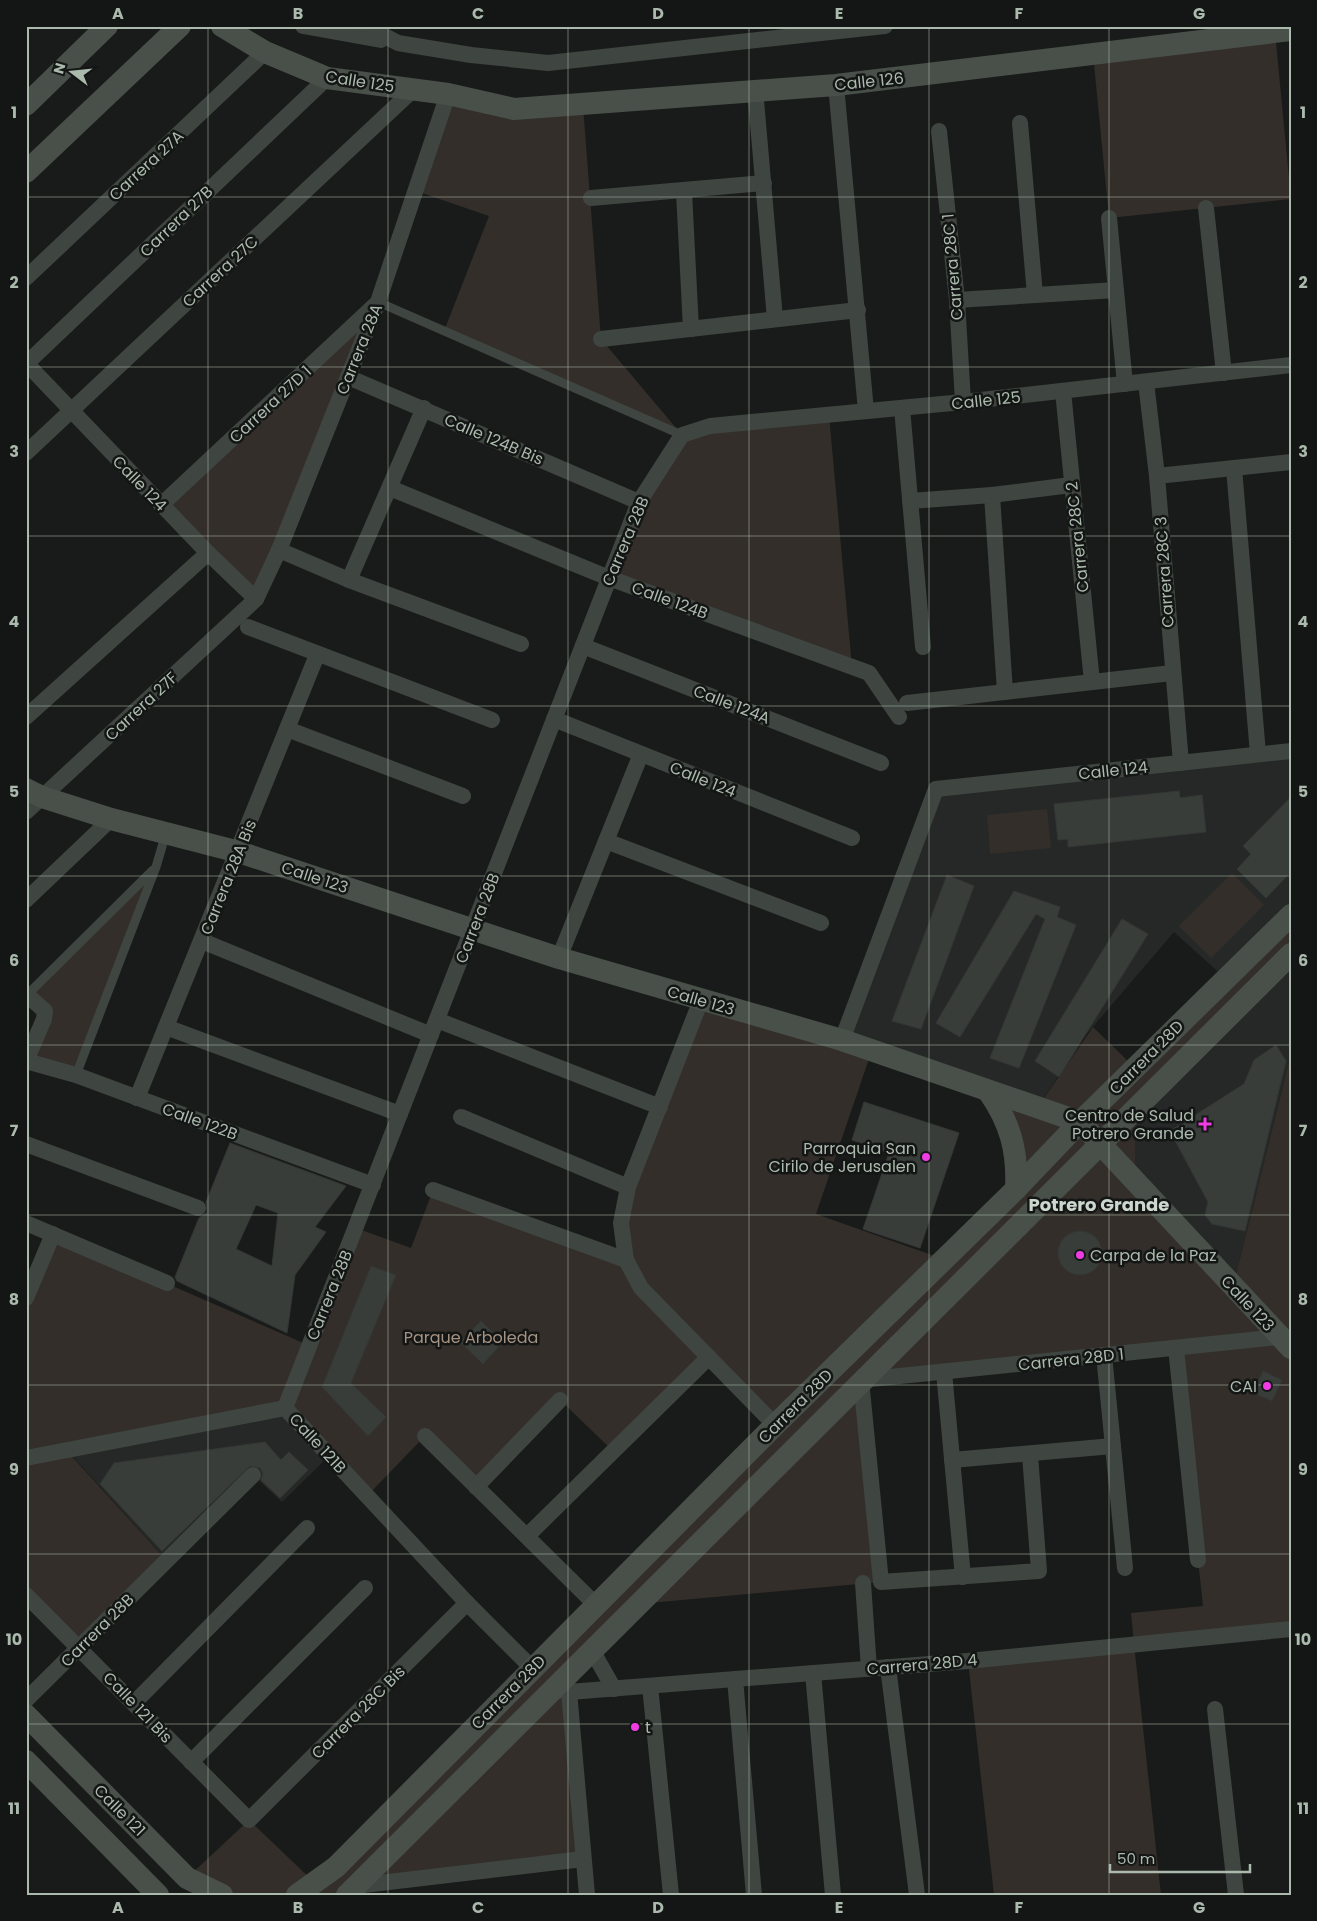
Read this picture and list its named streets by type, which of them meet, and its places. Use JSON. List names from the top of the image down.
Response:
{
  "streets": {
    "street": [
      "Calle 125",
      "Calle 126",
      "Carrera 27A",
      "Carrera 27B",
      "Carrera 28C 1",
      "Carrera 27C",
      "Carrera 28A",
      "Carrera 27D 1",
      "Calle 124B Bis",
      "Calle 124",
      "Carrera 28C 2",
      "Carrera 28B",
      "Carrera 28C 3",
      "Calle 124B",
      "Calle 124A",
      "Carrera 27F",
      "Carrera 28A Bis",
      "Calle 123",
      "Carrera 28D",
      "Calle 122B",
      "Carrera 28D 1",
      "Calle 121B",
      "Carrera 28D 4",
      "Calle 121 Bis",
      "Carrera 28C Bis",
      "Calle 121"
    ]
  },
  "crossings": [
    ["Calle 125", "Calle 126"],
    ["Calle 125", "Carrera 27A"],
    ["Calle 125", "Carrera 27B"],
    ["Calle 125", "Carrera 28C 1"],
    ["Calle 125", "Carrera 27C"],
    ["Calle 125", "Carrera 28A"],
    ["Calle 125", "Carrera 28C 2"],
    ["Calle 125", "Carrera 28B"],
    ["Calle 125", "Carrera 28C 3"],
    ["Calle 126", "Carrera 28A"],
    ["Carrera 27B", "Calle 124"],
    ["Carrera 27C", "Calle 124"],
    ["Carrera 28A", "Carrera 27D 1"],
    ["Carrera 28A", "Calle 124B Bis"],
    ["Carrera 28A", "Calle 124"],
    ["Carrera 28A", "Carrera 27F"],
    ["Carrera 27D 1", "Calle 124"],
    ["Calle 124B Bis", "Carrera 28B"],
    ["Calle 124", "Carrera 28B"],
    ["Calle 124", "Carrera 28C 3"],
    ["Calle 124", "Carrera 27F"],
    ["Calle 124", "Calle 123"],
    ["Carrera 28B", "Calle 124B"],
    ["Carrera 28B", "Calle 124A"],
    ["Carrera 28B", "Calle 123"],
    ["Carrera 28B", "Calle 122B"],
    ["Carrera 28B", "Calle 121B"],
    ["Carrera 28B", "Calle 121 Bis"],
    ["Carrera 27F", "Calle 123"],
    ["Carrera 28A Bis", "Calle 123"],
    ["Carrera 28A Bis", "Calle 122B"],
    ["Calle 123", "Carrera 28D"],
    ["Calle 123", "Carrera 28D 1"],
    ["Carrera 28D", "Carrera 28D 1"],
    ["Carrera 28D", "Calle 121B"],
    ["Carrera 28D", "Carrera 28D 4"],
    ["Calle 121B", "Carrera 28C Bis"],
    ["Calle 121 Bis", "Carrera 28C Bis"]
  ],
  "districts": ["Potrero Grande"],
  "parks": ["Parque Arboleda"],
  "places": {
    "health": ["Centro de Salud Potrero Grande"],
    "other": [
      "Parroquia San Cirilo de Jerusalen",
      "Carpa de la Paz",
      "CAI",
      "t"
    ]
  },
  "scale_bar": "50 m",
  "north": "left",
  "grid": {
    "columns": [
      "A",
      "B",
      "C",
      "D",
      "E",
      "F",
      "G"
    ],
    "rows": [
      "1",
      "2",
      "3",
      "4",
      "5",
      "6",
      "7",
      "8",
      "9",
      "10",
      "11"
    ]
  }
}
